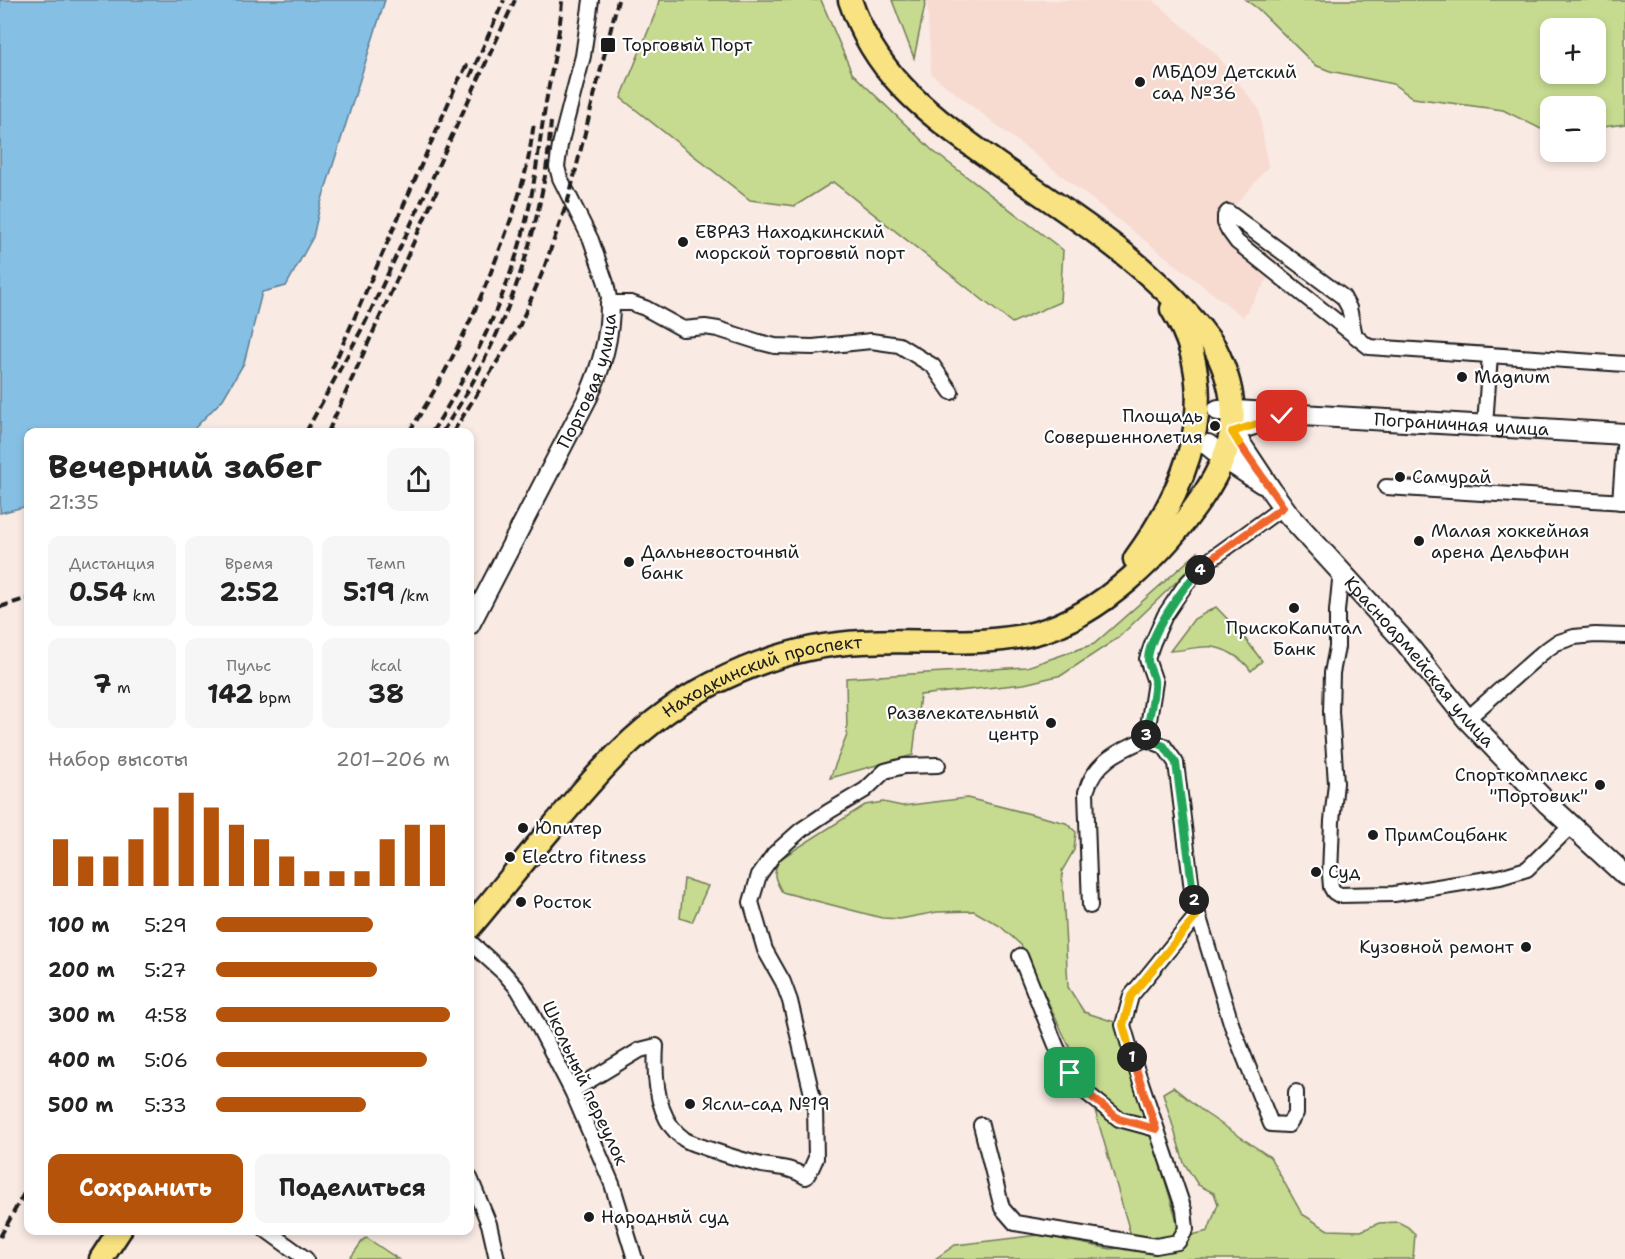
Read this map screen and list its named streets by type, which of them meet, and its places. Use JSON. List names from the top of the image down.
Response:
{
  "streets": {
    "main road": ["Пограничная улица", "Красноармейская улица", "Находкинский проспект"],
    "street": ["Портовая улица", "Школьный переулок"]
  },
  "crossings": [
    ["Пограничная улица", "Красноармейская улица"]
  ],
  "places": {
    "transit": ["Торговый Порт"],
    "other": [
      "МБДОУ Детский сад №36",
      "ЕВРАЗ Находкинский морской торговый порт",
      "Magnum",
      "Площадь Совершеннолетия",
      "Самурай",
      "Малая хоккейная арена Дельфин",
      "Дальневосточный банк",
      "ПрискоКапитал Банк",
      "Развлекательный центр",
      "Спорткомплекс \"Портовик\"",
      "Юпитер",
      "ПримСоцбанк",
      "Electro fitness",
      "Суд",
      "Росток",
      "Кузовной ремонт",
      "Ясли-сад №19",
      "Народный суд"
    ]
  },
  "page": {
    "map_buttons": ["+", "−"],
    "heading": ["Вечерний забег", "21:35"],
    "stats": [
      ["Дистанция", "0.54 km"],
      ["Время", "2:52"],
      ["Темп", "5:19 /km"],
      ["7 m"],
      ["Пульс", "142 bpm"],
      ["kcal", "38"]
    ],
    "pins": [
      "4",
      "3",
      "2",
      "1"
    ],
    "chart": ["Набор высоты", "201–206 m"],
    "list": [
      {
        "name": "100 m",
        "note": "5:29"
      },
      {
        "name": "200 m",
        "note": "5:27"
      },
      {
        "name": "300 m",
        "note": "4:58"
      },
      {
        "name": "400 m",
        "note": "5:06"
      },
      {
        "name": "500 m",
        "note": "5:33"
      }
    ],
    "buttons": ["Сохранить", "Поделиться"]
  }
}
